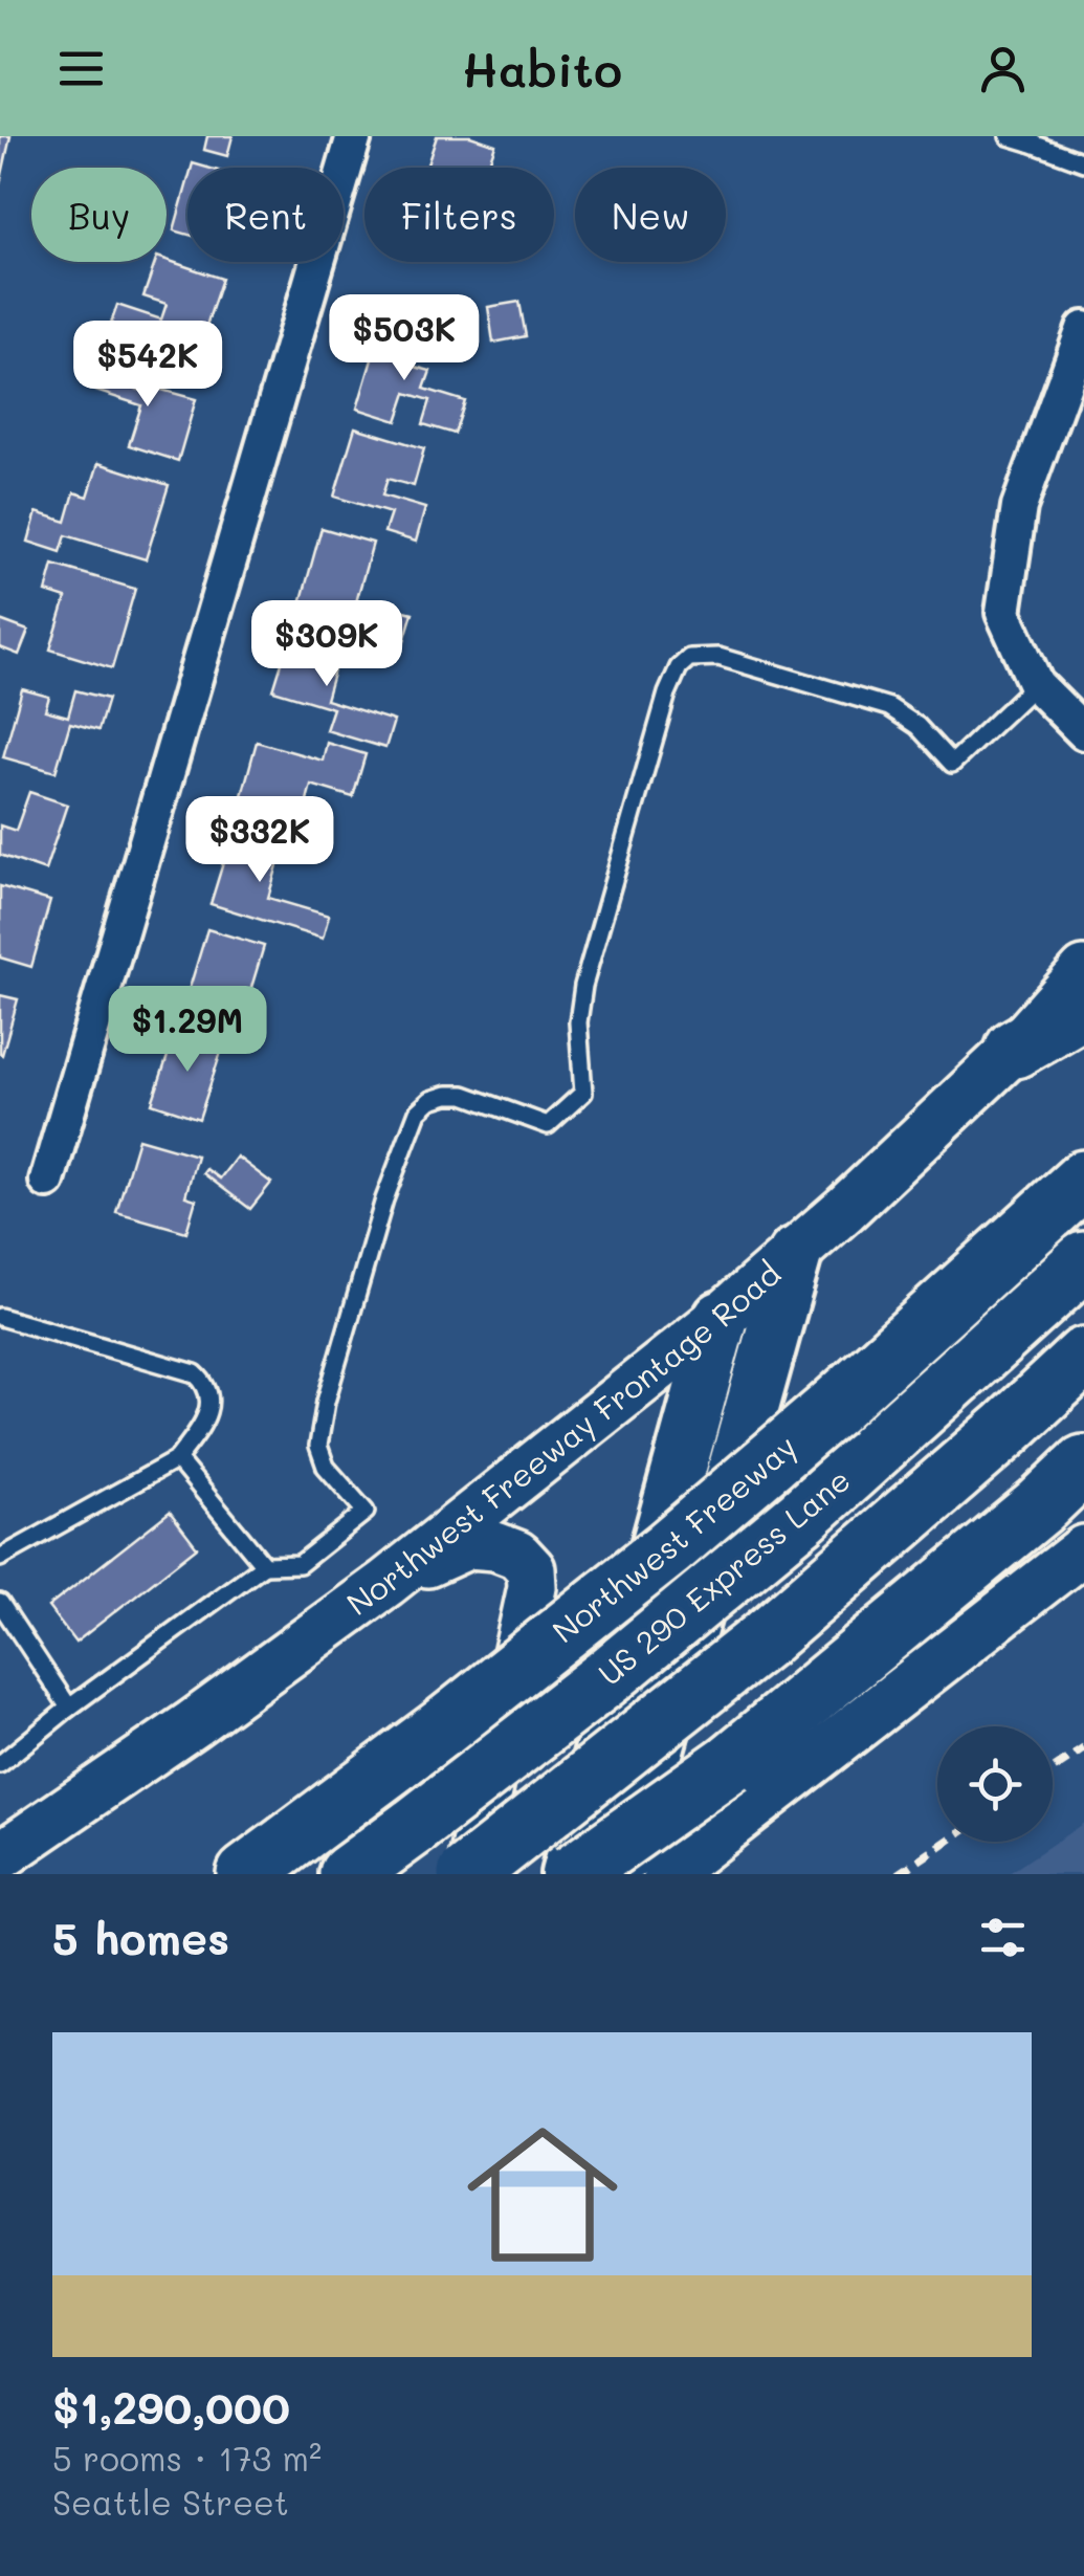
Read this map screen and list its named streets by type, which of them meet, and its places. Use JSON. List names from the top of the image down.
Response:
{
  "streets": {
    "highway": ["Northwest Freeway", "US 290 Express Lane"],
    "main road": ["Northwest Freeway Frontage Road"]
  },
  "page": {
    "header": "Habito",
    "chip": [
      "Buy",
      "Rent",
      "Filters",
      "New"
    ],
    "price": [
      "$503K",
      "$542K",
      "$309K",
      "$332K",
      "$1.29M"
    ],
    "heading": "5 homes",
    "list": [
      {
        "name": "$1,290,000",
        "note": "5 rooms · 173 m² · Seattle Street"
      }
    ]
  }
}
